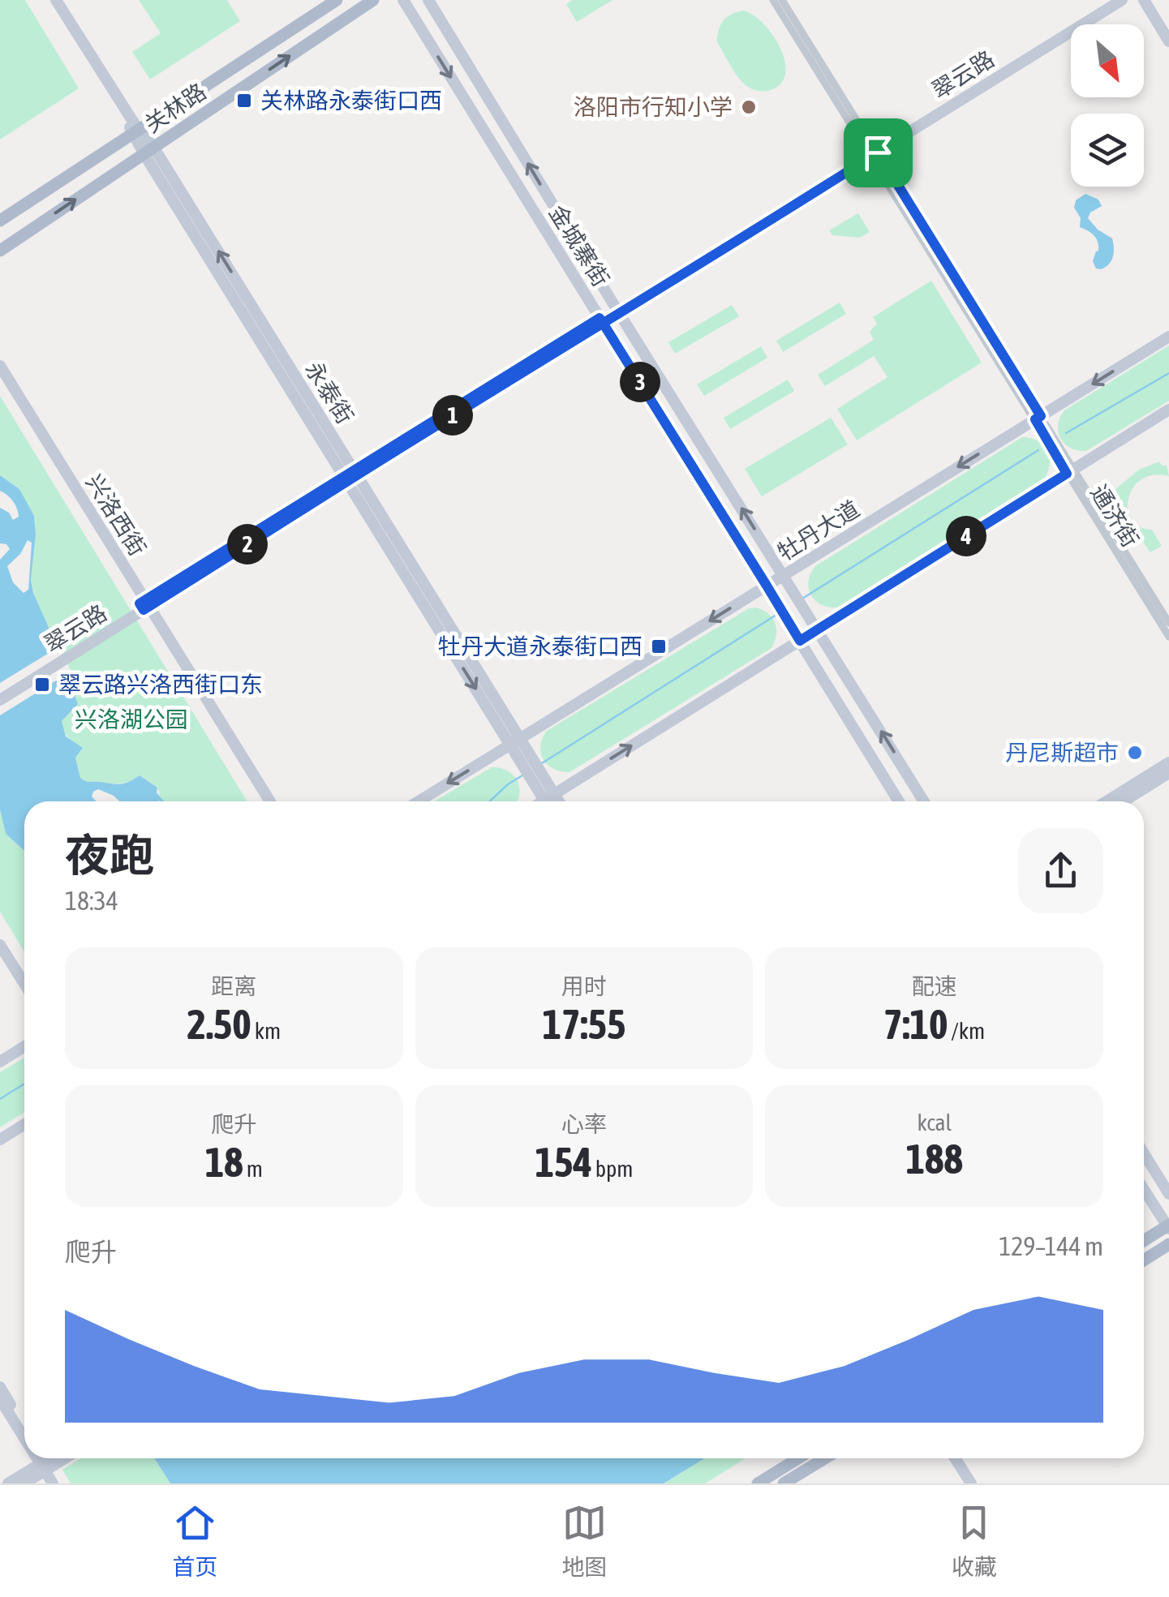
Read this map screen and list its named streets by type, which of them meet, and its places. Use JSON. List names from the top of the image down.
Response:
{
  "streets": {
    "main road": [
      "翠云路",
      "关林路",
      "金城寨街",
      "永泰街",
      "兴洛西街",
      "牡丹大道"
    ],
    "street": ["通济街"]
  },
  "crossings": [
    ["翠云路", "金城寨街"],
    ["翠云路", "永泰街"],
    ["翠云路", "兴洛西街"],
    ["翠云路", "通济街"],
    ["关林路", "永泰街"],
    ["金城寨街", "牡丹大道"],
    ["永泰街", "牡丹大道"],
    ["通济街", "牡丹大道"]
  ],
  "parks": ["兴洛湖公园"],
  "places": {
    "transit": ["关林路永泰街口西", "牡丹大道永泰街口西", "翠云路兴洛西街口东"],
    "other": ["洛阳市行知小学", "丹尼斯超市"]
  },
  "north": "bottom right",
  "page": {
    "pins": [
      "3",
      "1",
      "4",
      "2"
    ],
    "heading": ["夜跑", "18:34"],
    "stats": [
      ["距离", "2.50 km"],
      ["用时", "17:55"],
      ["配速", "7:10 /km"],
      ["爬升", "18 m"],
      ["心率", "154 bpm"],
      ["kcal", "188"]
    ],
    "chart": ["爬升", "129–144 m"],
    "tabs": ["首页", "地图", "收藏"]
  }
}
